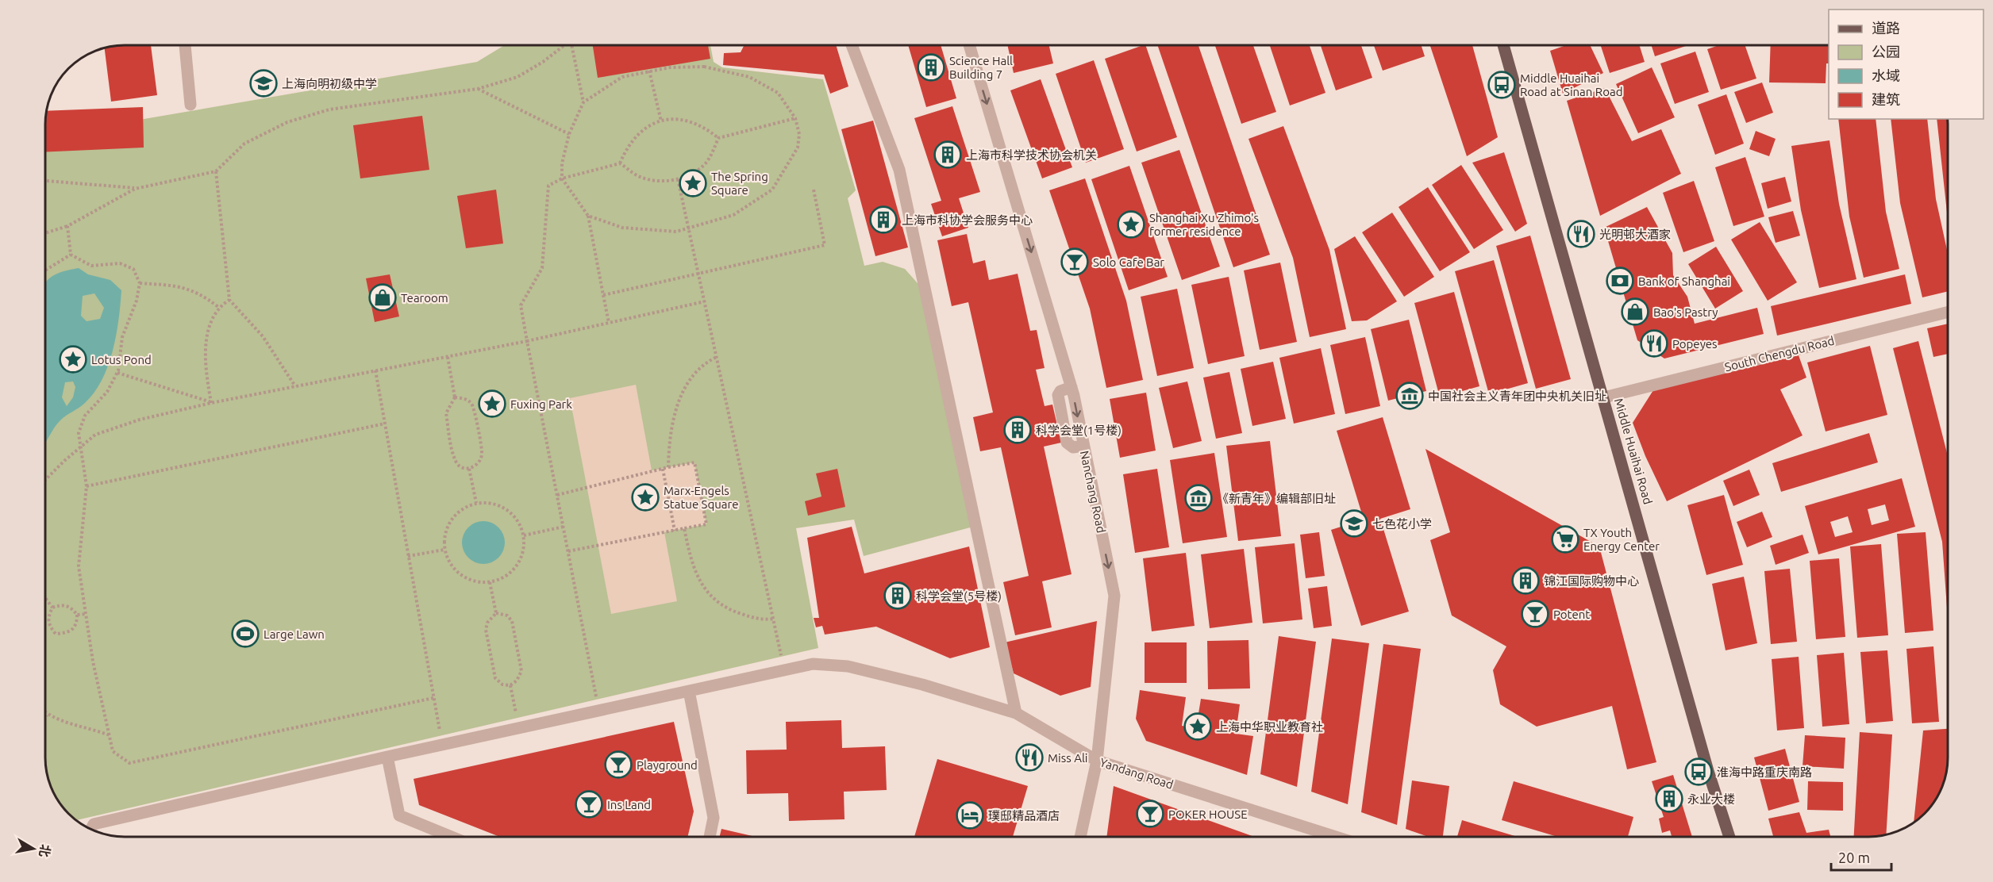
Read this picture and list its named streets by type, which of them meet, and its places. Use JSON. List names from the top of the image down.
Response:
{
  "streets": {
    "main road": ["Middle Huaihai Road"],
    "street": ["South Chengdu Road", "Nanchang Road", "Yandang Road"]
  },
  "crossings": [
    ["South Chengdu Road", "Middle Huaihai Road"],
    ["Nanchang Road", "Yandang Road"]
  ],
  "one_way": ["Nanchang Road"],
  "places": {
    "building": [
      "Science Hall Building 7",
      "上海市科学技术协会机关",
      "上海市科协学会服务中心",
      "科学会堂(1号楼)",
      "锦江国际购物中心",
      "科学会堂(5号楼)",
      "永业大楼"
    ],
    "school or university": ["上海向明初级中学", "七色花小学"],
    "bus stop": ["Middle Huaihai Road at Sinan Road", "淮海中路重庆南路"],
    "place": [
      "The Spring Square",
      "Shanghai Xu Zhimo's former residence",
      "Lotus Pond",
      "Fuxing Park",
      "Marx-Engels Statue Square",
      "上海中华职业教育社"
    ],
    "restaurant": ["光明邨大酒家", "Popeyes", "Miss Ali"],
    "bar": [
      "Solo Cafe Bar",
      "Potent",
      "Playground",
      "Ins Land",
      "POKER HOUSE"
    ],
    "bank": ["Bank of Shanghai"],
    "shop": ["Tearoom", "Bao's Pastry"],
    "museum": ["中国社会主义青年团中央机关旧址", "《新青年》编辑部旧址"],
    "supermarket": ["TX Youth Energy Center"],
    "sports": ["Large Lawn"],
    "hotel": ["璞邸精品酒店"]
  },
  "legend": [
    "道路",
    "公园",
    "水域",
    "建筑"
  ],
  "scale_bar": "20 m",
  "north": "right"
}
